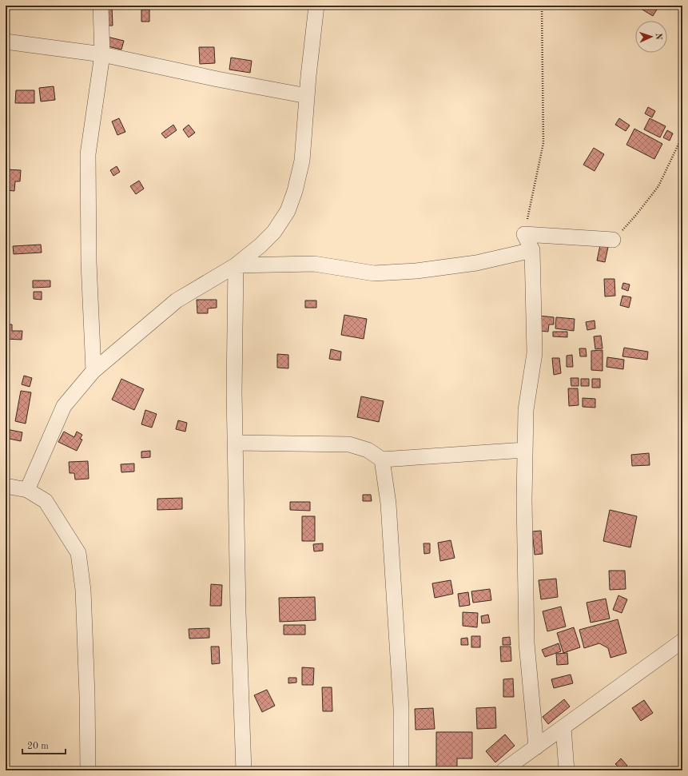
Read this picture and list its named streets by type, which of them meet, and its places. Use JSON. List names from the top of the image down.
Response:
{
  "scale_bar": "20 m",
  "north": "right"
}
